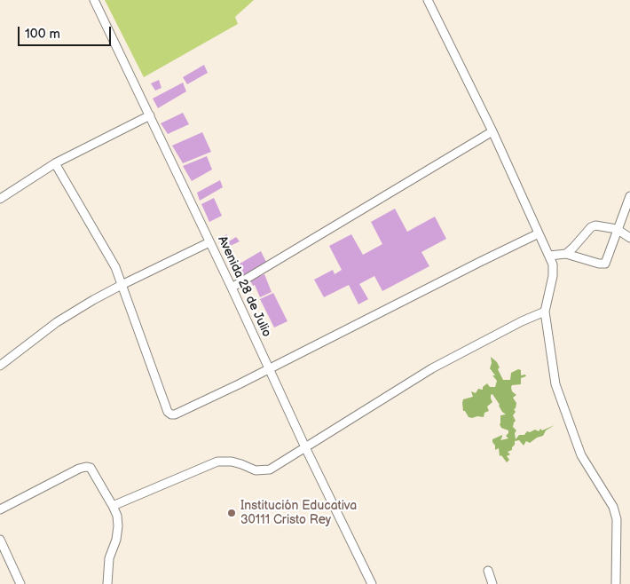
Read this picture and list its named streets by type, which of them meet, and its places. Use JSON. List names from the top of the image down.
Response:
{
  "streets": {
    "street": ["Avenida 28 de Julio"]
  },
  "places": ["Institución Educativa 30111 Cristo Rey"],
  "scale_bar": "100 m"
}
